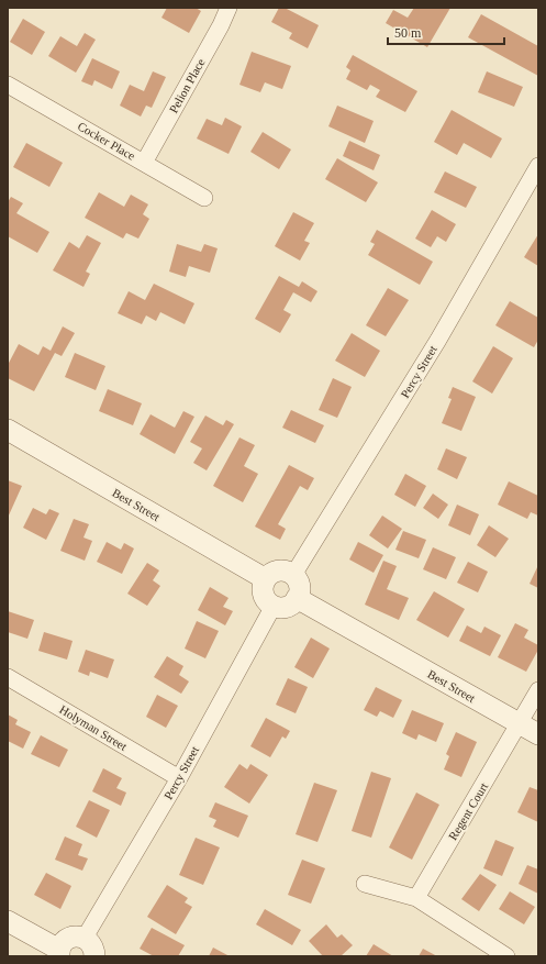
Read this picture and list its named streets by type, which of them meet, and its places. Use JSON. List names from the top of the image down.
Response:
{
  "streets": {
    "street": [
      "Pelion Place",
      "Cocker Place",
      "Percy Street",
      "Best Street",
      "Holyman Street",
      "Regent Court"
    ]
  },
  "crossings": [
    ["Pelion Place", "Cocker Place"],
    ["Percy Street", "Best Street"],
    ["Percy Street", "Holyman Street"],
    ["Best Street", "Regent Court"]
  ],
  "scale_bar": "50 m"
}
